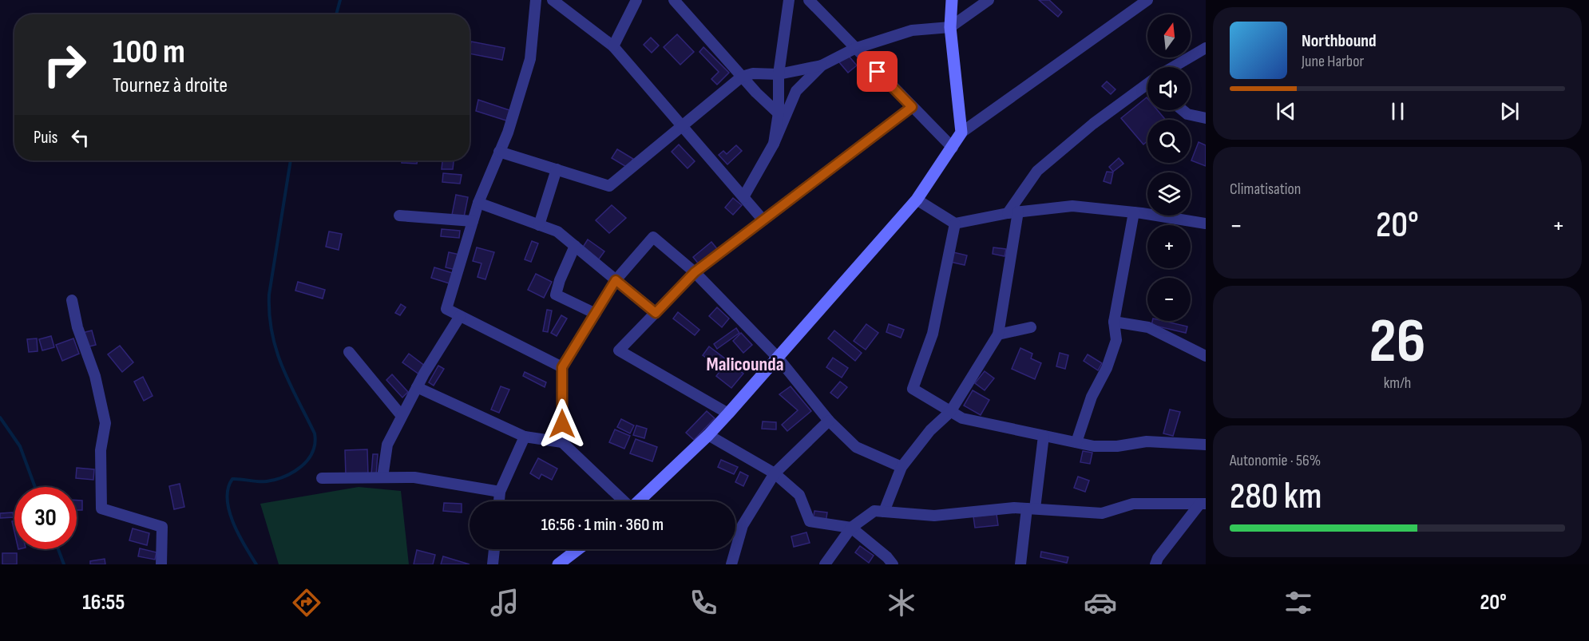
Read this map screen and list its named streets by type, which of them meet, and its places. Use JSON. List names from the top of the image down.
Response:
{
  "districts": ["Malicounda"],
  "north": "top",
  "page": {
    "map_buttons": ["+", "−"],
    "turn": ["100 m", "Tournez à droite"],
    "song": ["Northbound", "June Harbor"],
    "then": "Puis",
    "tile": [
      "Climatisation",
      ["26", "km/h"],
      ["Autonomie · 56%", "280 km"]
    ],
    "heat": ["−", "20°", "+"],
    "limit": "30",
    "trip": "16:56 · 1 min · 360 m",
    "tabs": ["16:55", "20°"]
  }
}
